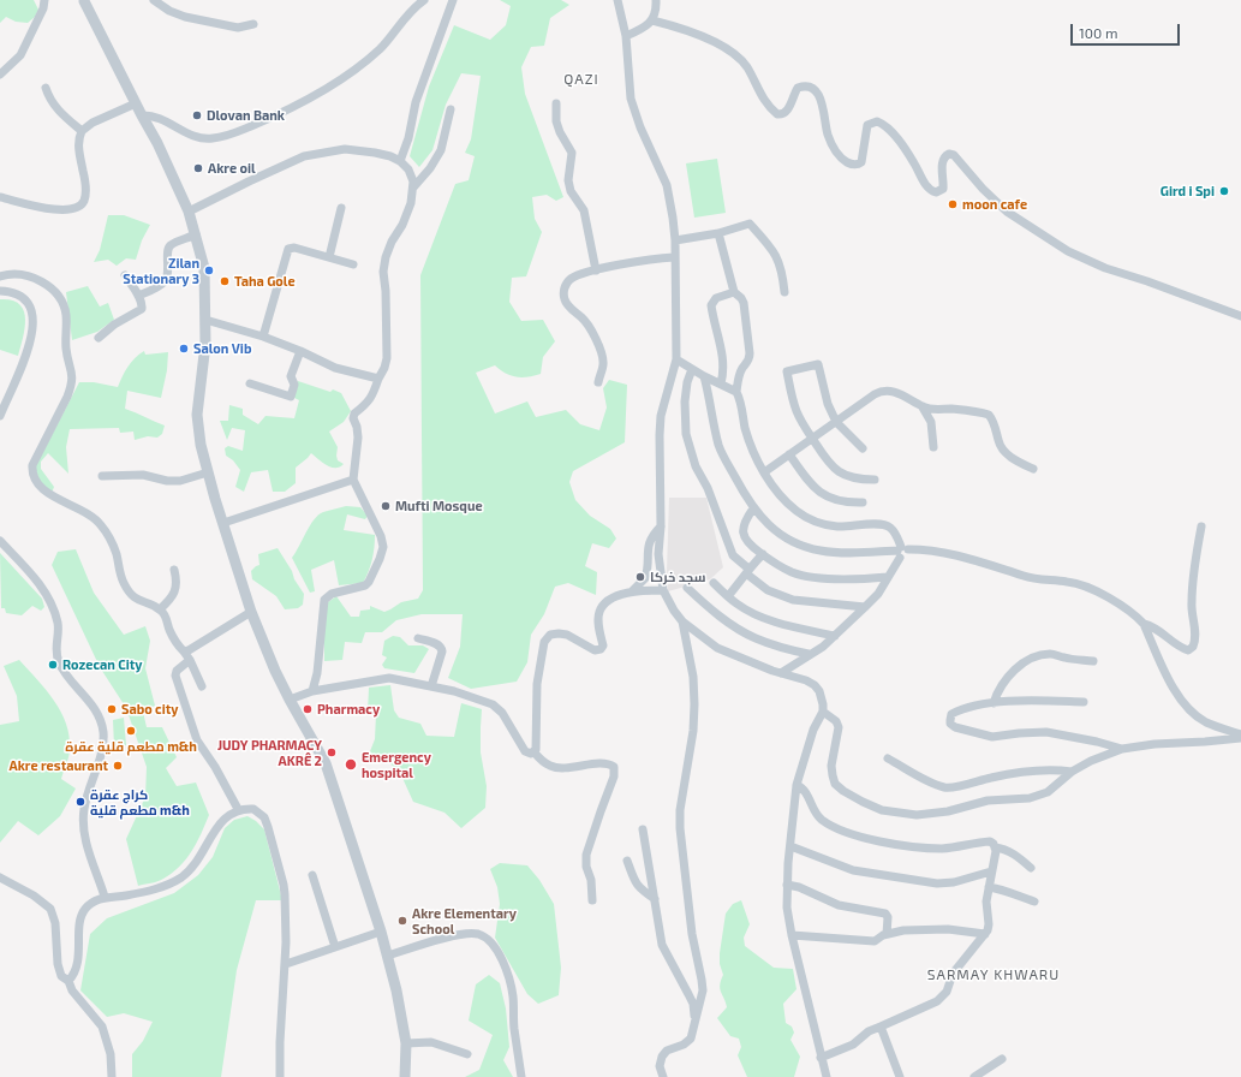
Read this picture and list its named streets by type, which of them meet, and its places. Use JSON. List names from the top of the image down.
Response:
{
  "districts": ["QAZI", "SARMAY KHWARU"],
  "places": [
    "Dlovan Bank",
    "Akre oil",
    "Gird i Spi",
    "moon cafe",
    "Zilan Stationary 3",
    "Taha Gole",
    "Salon Vib",
    "Mufti Mosque",
    "سجد خركا",
    "Rozecan City",
    "Sabo city",
    "Pharmacy",
    "مطعم قلية عقرة m&h",
    "JUDY PHARMACY AKRÊ 2",
    "Emergency hospital",
    "Akre restaurant",
    "كراج عقرة مطعم قلية m&h",
    "Akre Elementary School"
  ],
  "scale_bar": "100 m"
}
